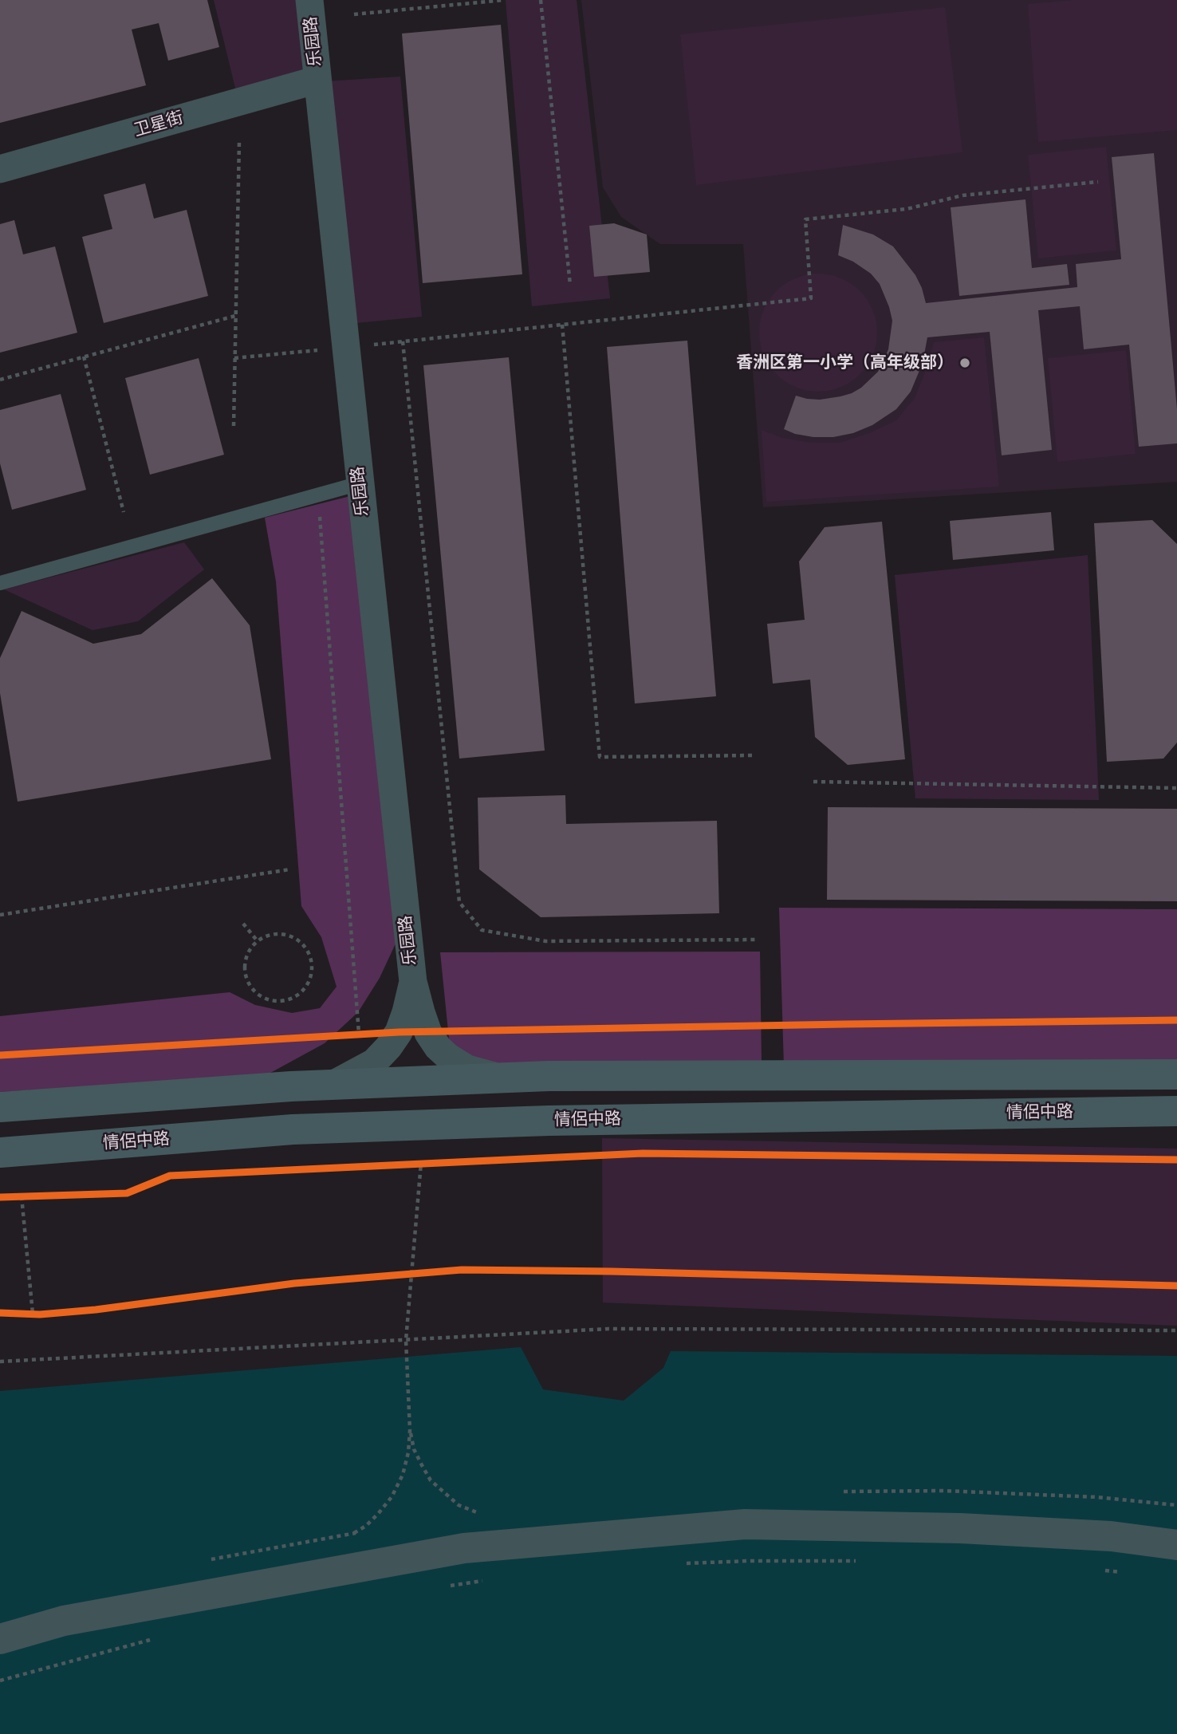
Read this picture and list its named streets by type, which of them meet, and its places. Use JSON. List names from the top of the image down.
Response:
{
  "streets": {
    "highway": ["情侶中路"],
    "street": ["乐园路", "卫星街"]
  },
  "crossings": [
    ["乐园路", "卫星街"]
  ],
  "places": ["香洲区第一小学（高年级部）"]
}
